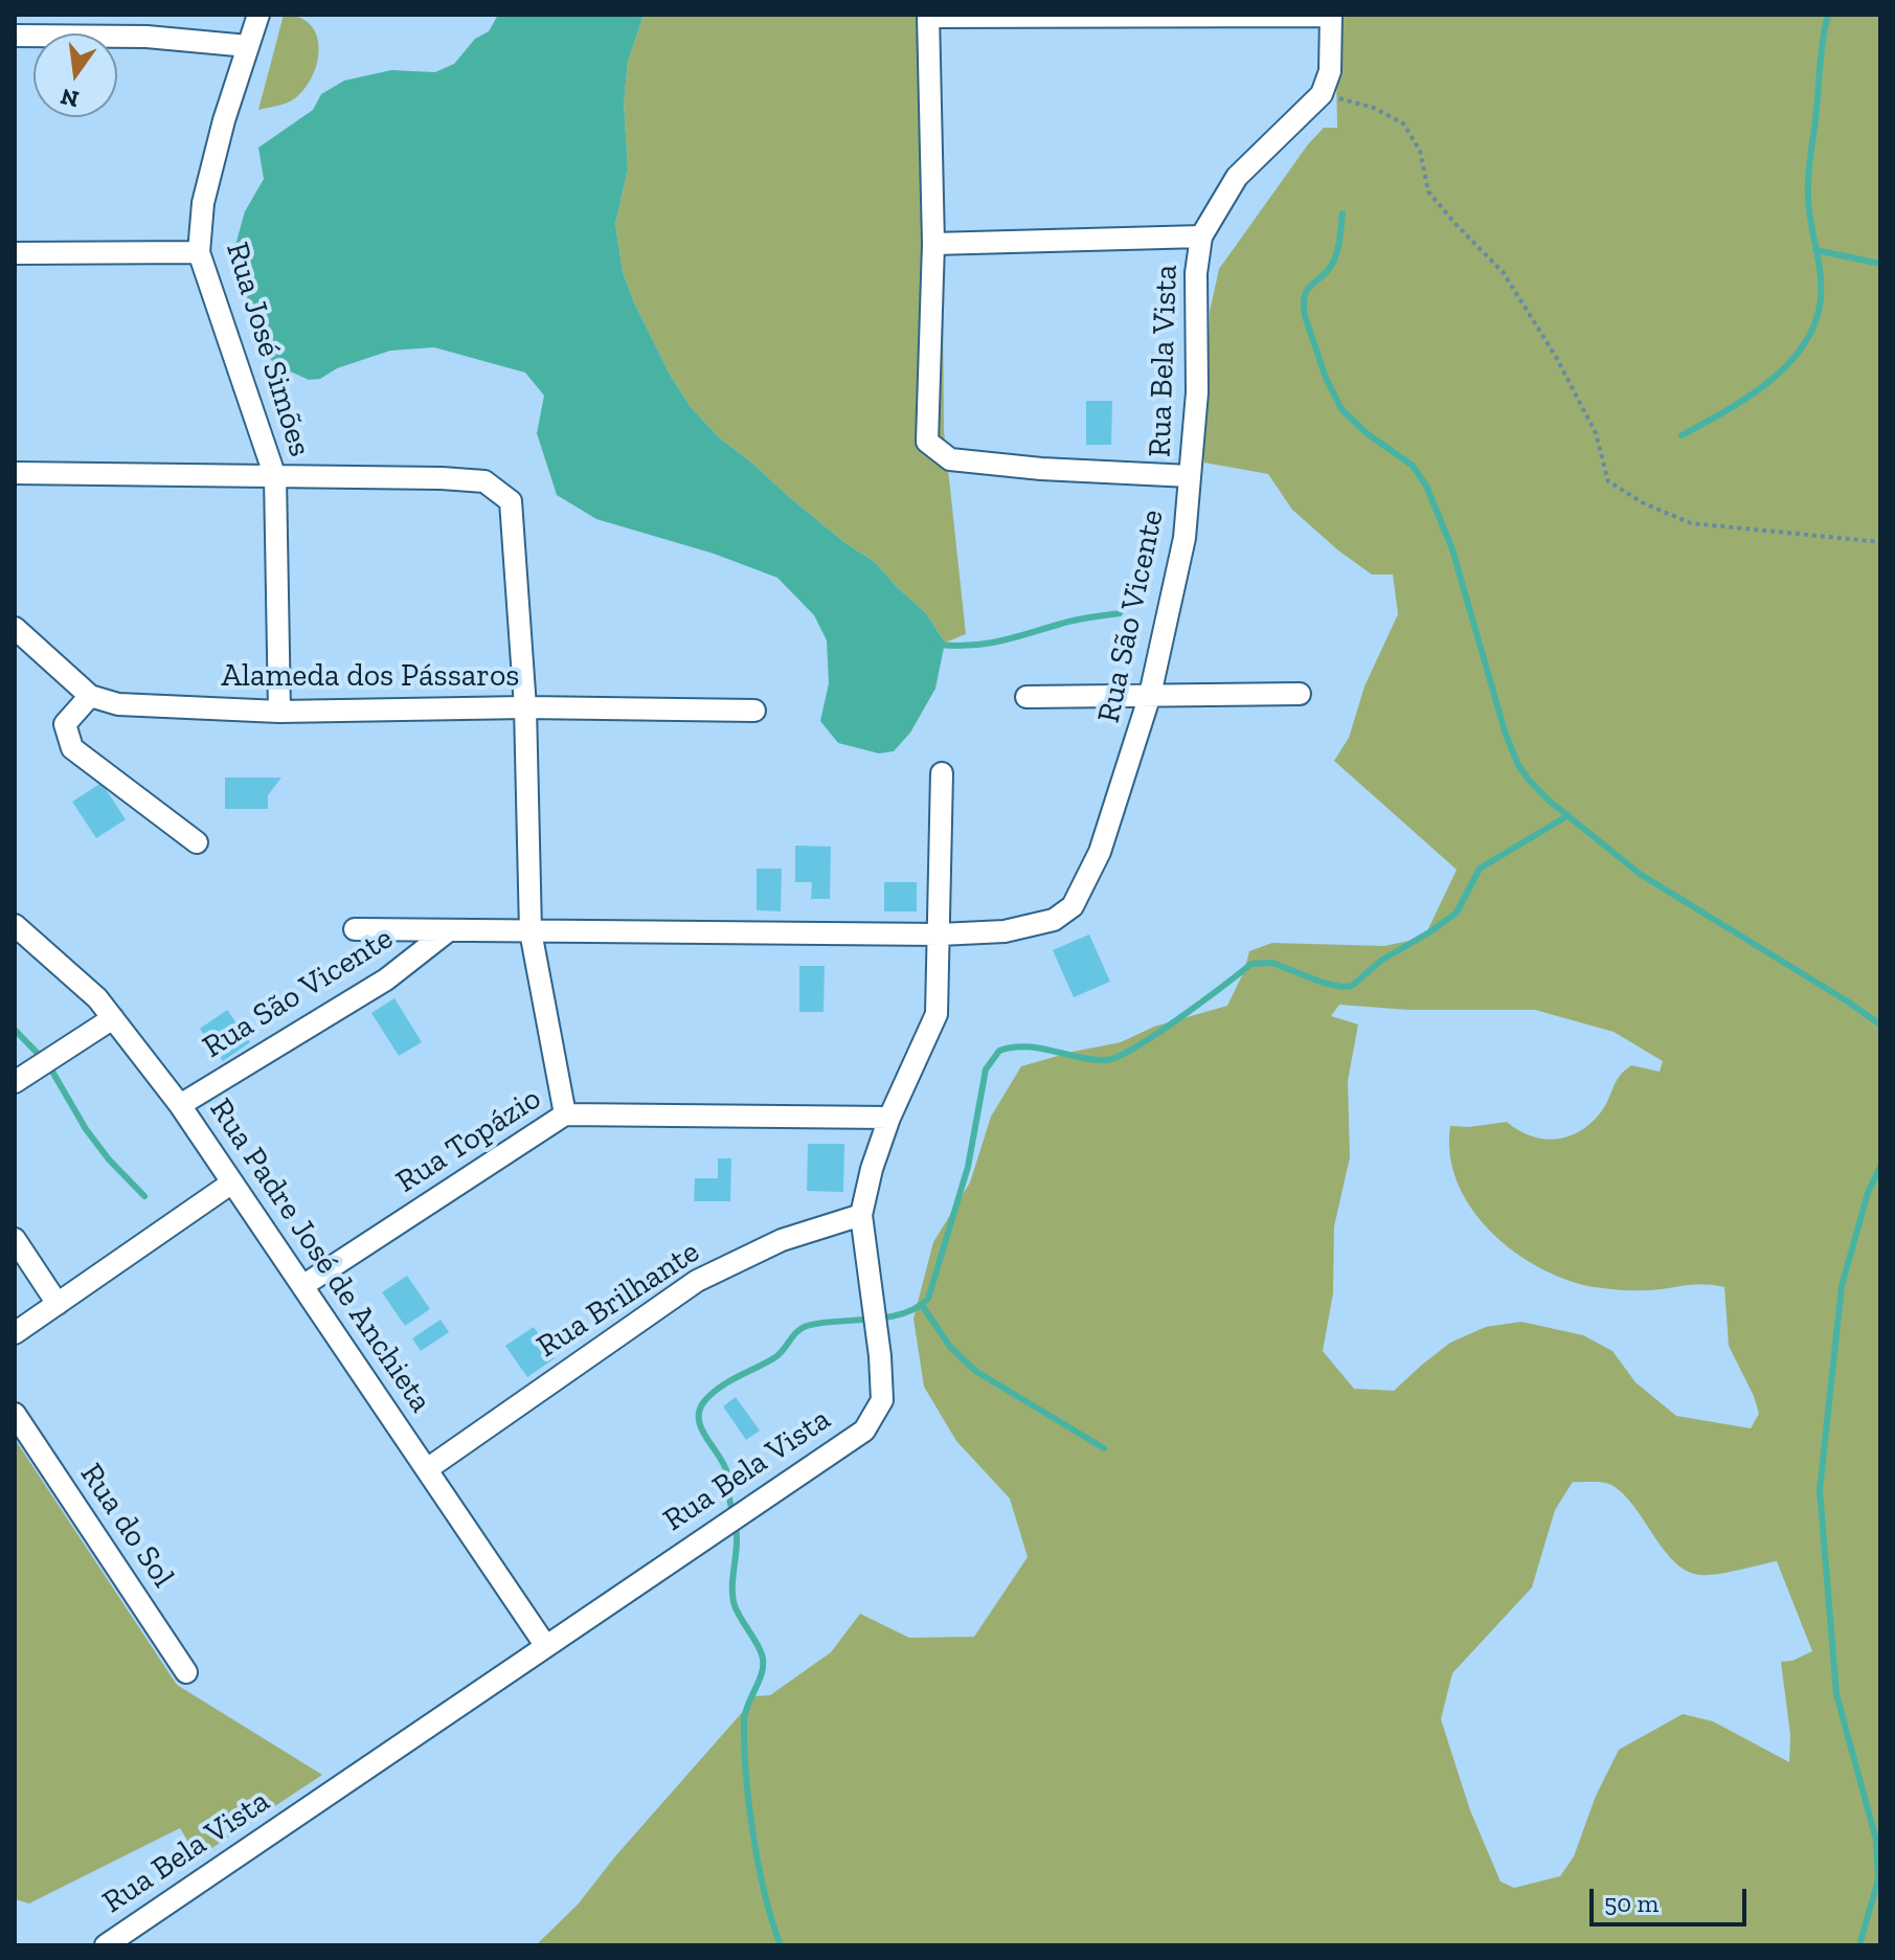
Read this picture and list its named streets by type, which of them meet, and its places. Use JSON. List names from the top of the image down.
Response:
{
  "streets": {
    "street": [
      "Rua José Simões",
      "Rua Bela Vista",
      "Rua São Vicente",
      "Alameda dos Pássaros",
      "Rua Topázio",
      "Rua Padre José de Anchieta",
      "Rua Brilhante",
      "Rua do Sol"
    ]
  },
  "crossings": [
    ["Rua José Simões", "Alameda dos Pássaros"],
    ["Rua Bela Vista", "Rua São Vicente"],
    ["Rua Bela Vista", "Rua Topázio"],
    ["Rua Bela Vista", "Rua Padre José de Anchieta"],
    ["Rua Bela Vista", "Rua Brilhante"],
    ["Rua São Vicente", "Rua Padre José de Anchieta"],
    ["Rua Topázio", "Rua Padre José de Anchieta"],
    ["Rua Padre José de Anchieta", "Rua Brilhante"]
  ],
  "scale_bar": "50 m",
  "north": "bottom"
}
